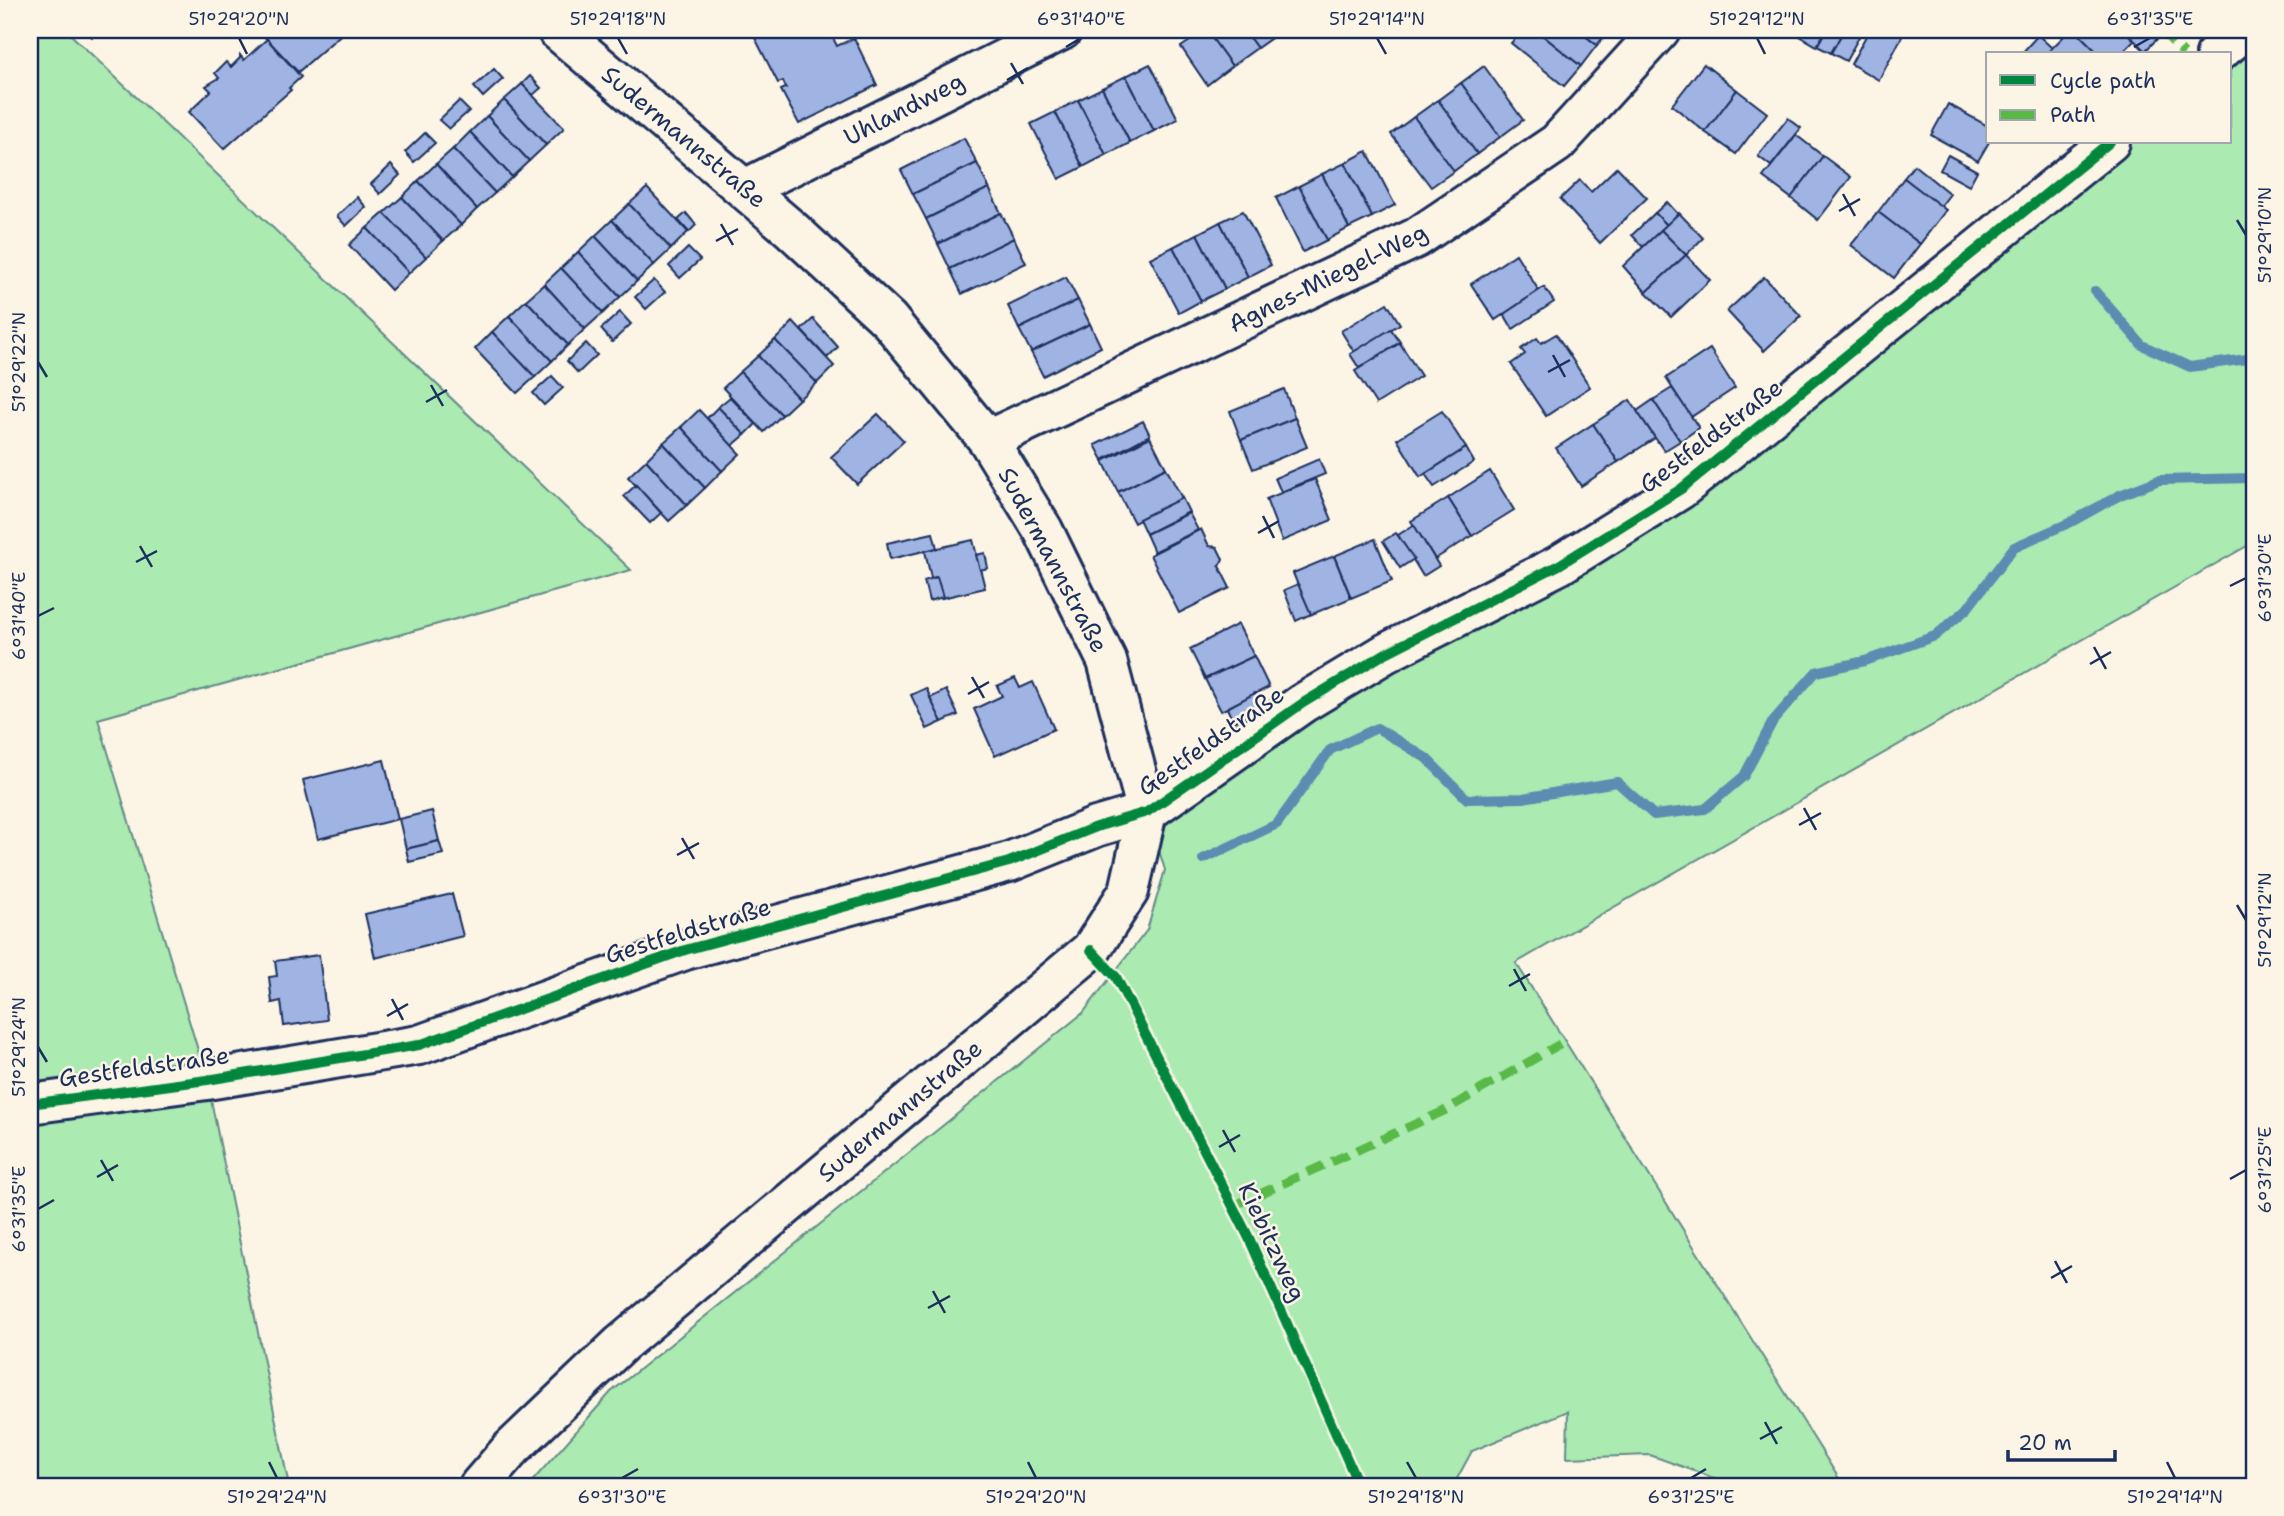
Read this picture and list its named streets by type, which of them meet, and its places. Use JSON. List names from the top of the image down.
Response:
{
  "streets": {
    "street": [
      "Uhlandweg",
      "Sudermannstraße",
      "Agnes-Miegel-Weg",
      "Gestfeldstraße"
    ],
    "cycle path": ["Kiebitzweg"]
  },
  "crossings": [
    ["Uhlandweg", "Sudermannstraße"],
    ["Sudermannstraße", "Agnes-Miegel-Weg"],
    ["Sudermannstraße", "Gestfeldstraße"]
  ],
  "legend": ["Cycle path", "Path"],
  "scale_bar": "20 m",
  "coordinates": [
    "51°29'20\"N",
    "51°29'18\"N",
    "6°31'40\"E",
    "51°29'14\"N",
    "51°29'12\"N",
    "6°31'35\"E",
    "51°29'10\"N",
    "51°29'22\"N",
    "6°31'30\"E",
    "51°29'24\"N",
    "6°31'25\"E"
  ]
}
